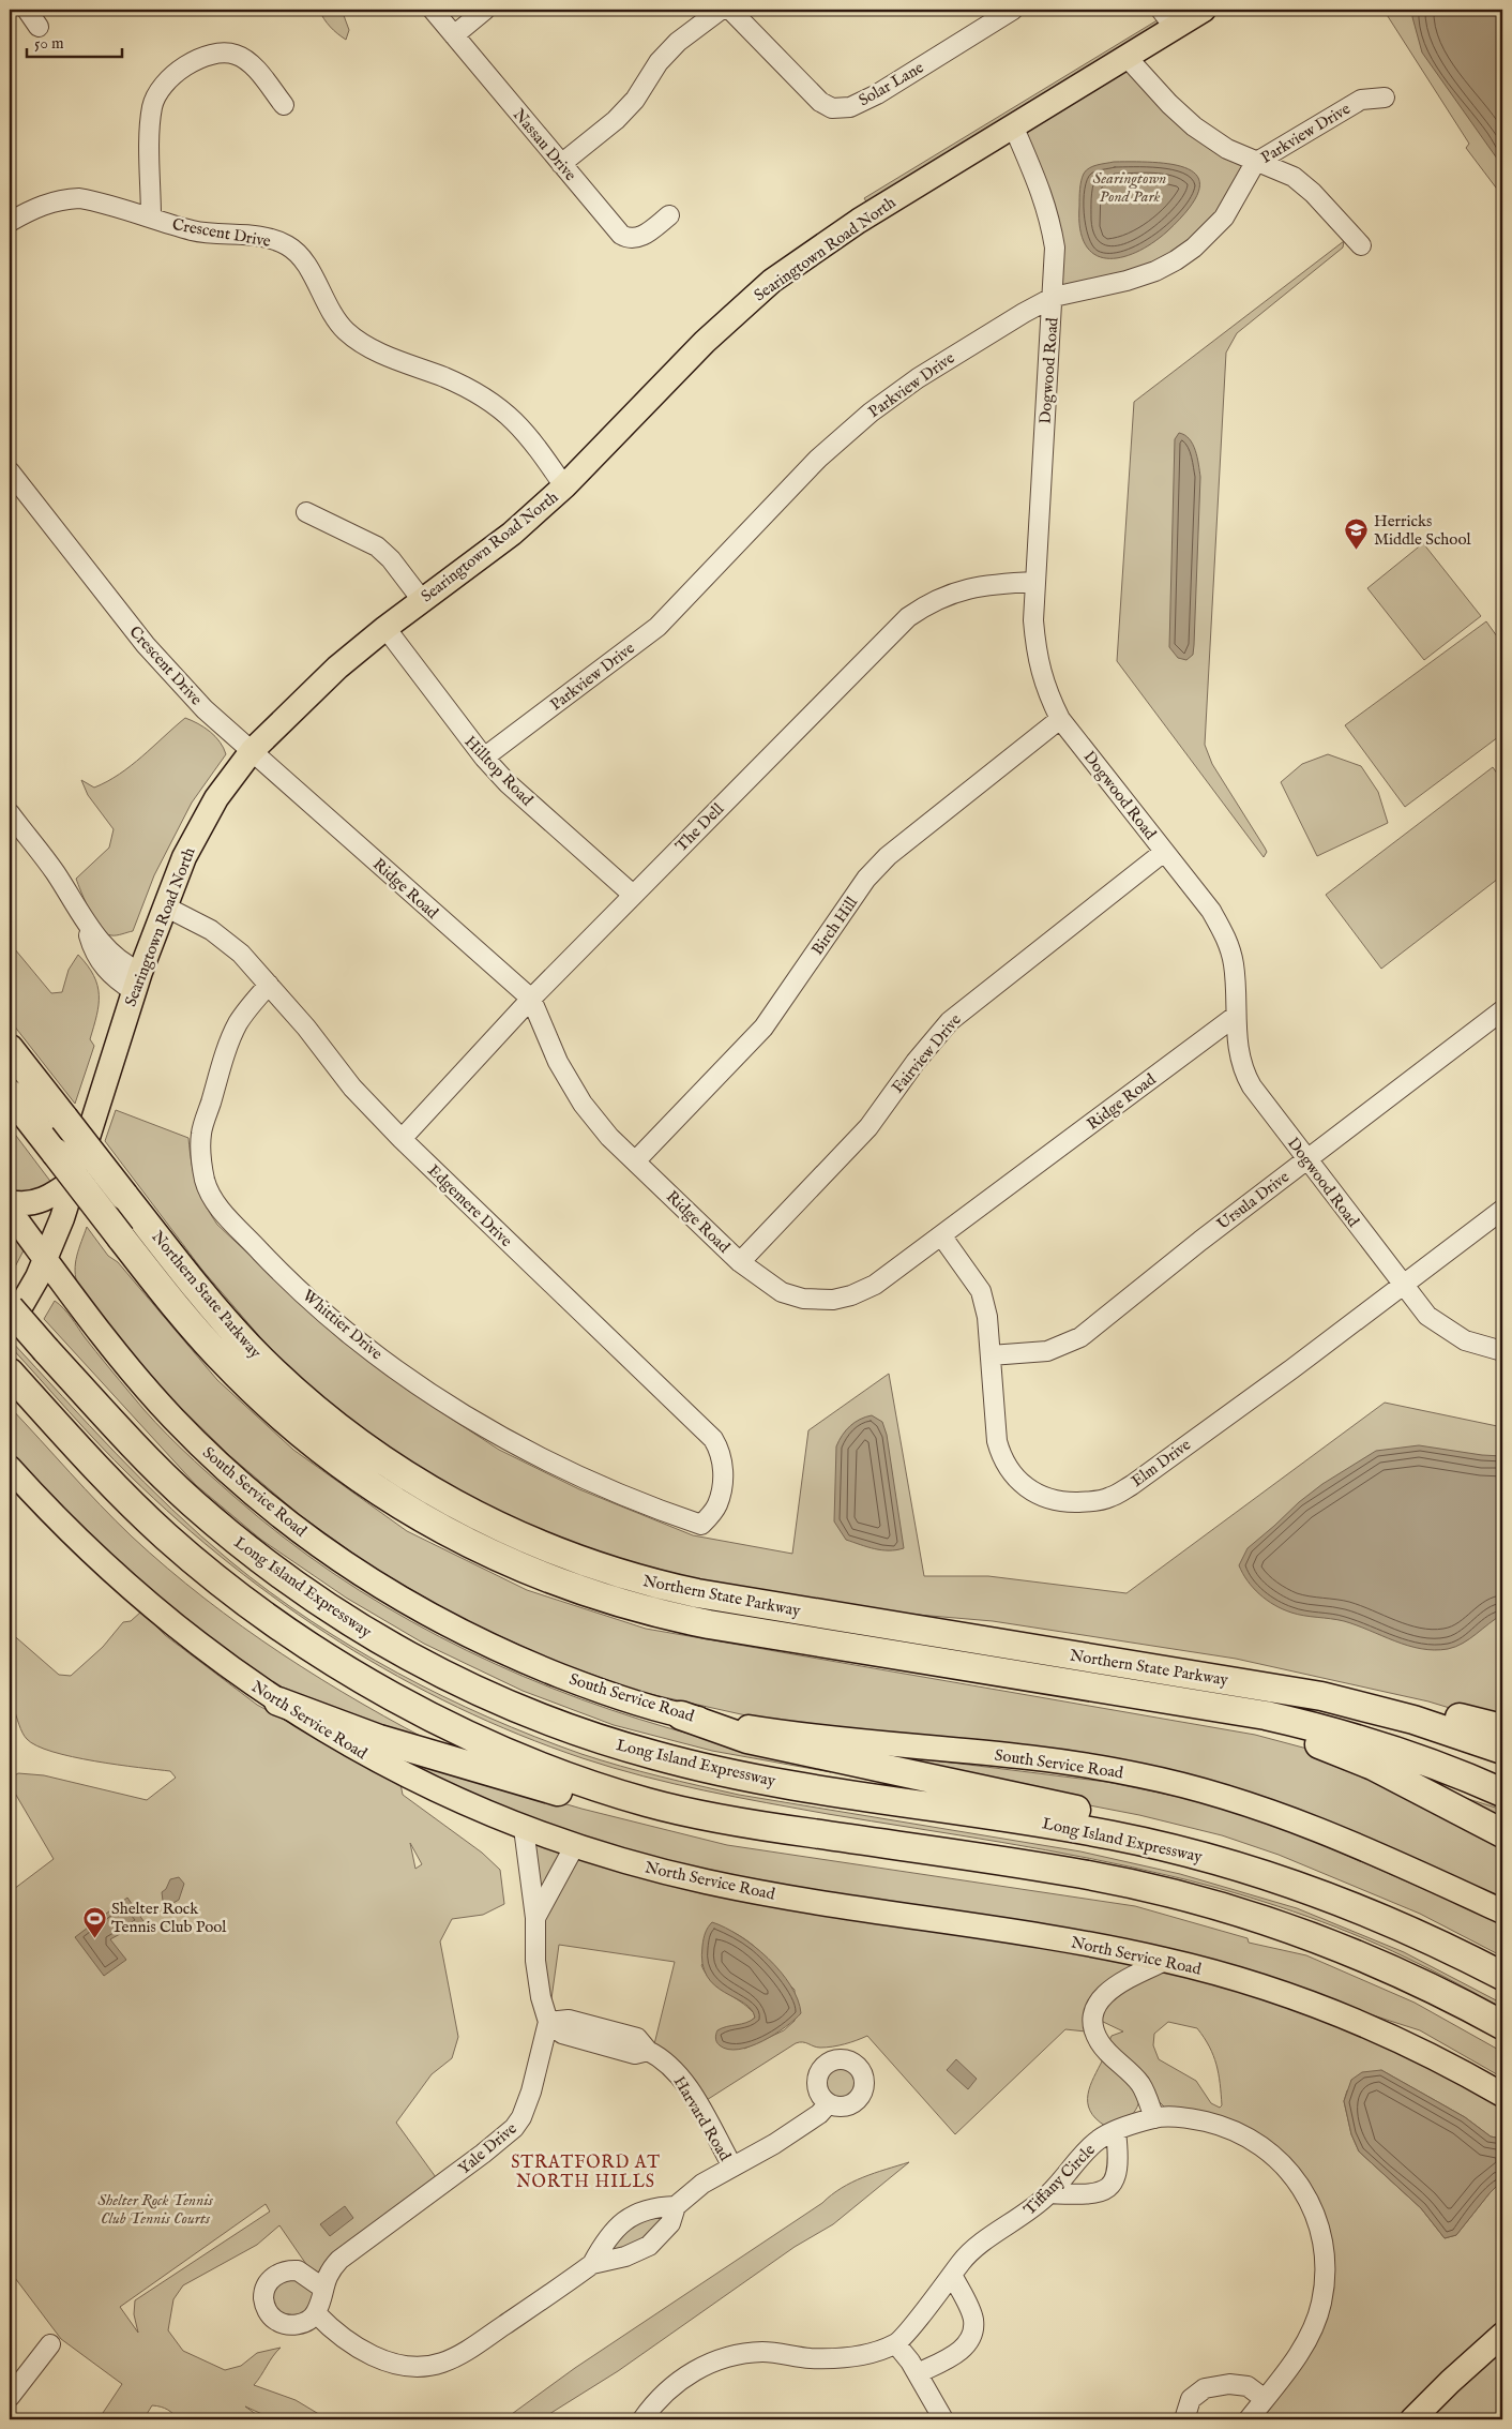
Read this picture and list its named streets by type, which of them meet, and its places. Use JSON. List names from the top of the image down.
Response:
{
  "streets": {
    "highway": ["Northern State Parkway", "Long Island Expressway"],
    "main road": ["Searingtown Road North", "South Service Road", "North Service Road"],
    "street": [
      "Solar Lane",
      "Parkview Drive",
      "Nassau Drive",
      "Crescent Drive",
      "Dogwood Road",
      "Hilltop Road",
      "The Dell",
      "Ridge Road",
      "Birch Hill",
      "Fairview Drive",
      "Ursula Drive",
      "Edgemere Drive",
      "Whittier Drive",
      "Elm Drive",
      "Harvard Road",
      "Yale Drive",
      "Tiffany Circle"
    ]
  },
  "crossings": [
    ["Parkview Drive", "Dogwood Road"],
    ["Parkview Drive", "Hilltop Road"],
    ["Crescent Drive", "Searingtown Road North"],
    ["Crescent Drive", "Ridge Road"],
    ["Searingtown Road North", "Dogwood Road"],
    ["Searingtown Road North", "Hilltop Road"],
    ["Searingtown Road North", "Ridge Road"],
    ["Searingtown Road North", "Edgemere Drive"],
    ["Searingtown Road North", "South Service Road"],
    ["Dogwood Road", "The Dell"],
    ["Dogwood Road", "Ridge Road"],
    ["Dogwood Road", "Birch Hill"],
    ["Dogwood Road", "Fairview Drive"],
    ["Dogwood Road", "Ursula Drive"],
    ["Dogwood Road", "Elm Drive"],
    ["Hilltop Road", "The Dell"],
    ["The Dell", "Ridge Road"],
    ["The Dell", "Edgemere Drive"],
    ["Ridge Road", "Birch Hill"],
    ["Ridge Road", "Fairview Drive"],
    ["Ridge Road", "Elm Drive"],
    ["Ursula Drive", "Elm Drive"],
    ["Edgemere Drive", "Whittier Drive"],
    ["Harvard Road", "Yale Drive"]
  ],
  "districts": ["STRATFORD AT NORTH HILLS"],
  "parks": ["Searingtown Pond Park", "Shelter Rock Tennis Club Tennis Courts"],
  "places": {
    "school or university": ["Herricks Middle School"],
    "sports": ["Shelter Rock Tennis Club Pool"]
  },
  "scale_bar": "50 m"
}
